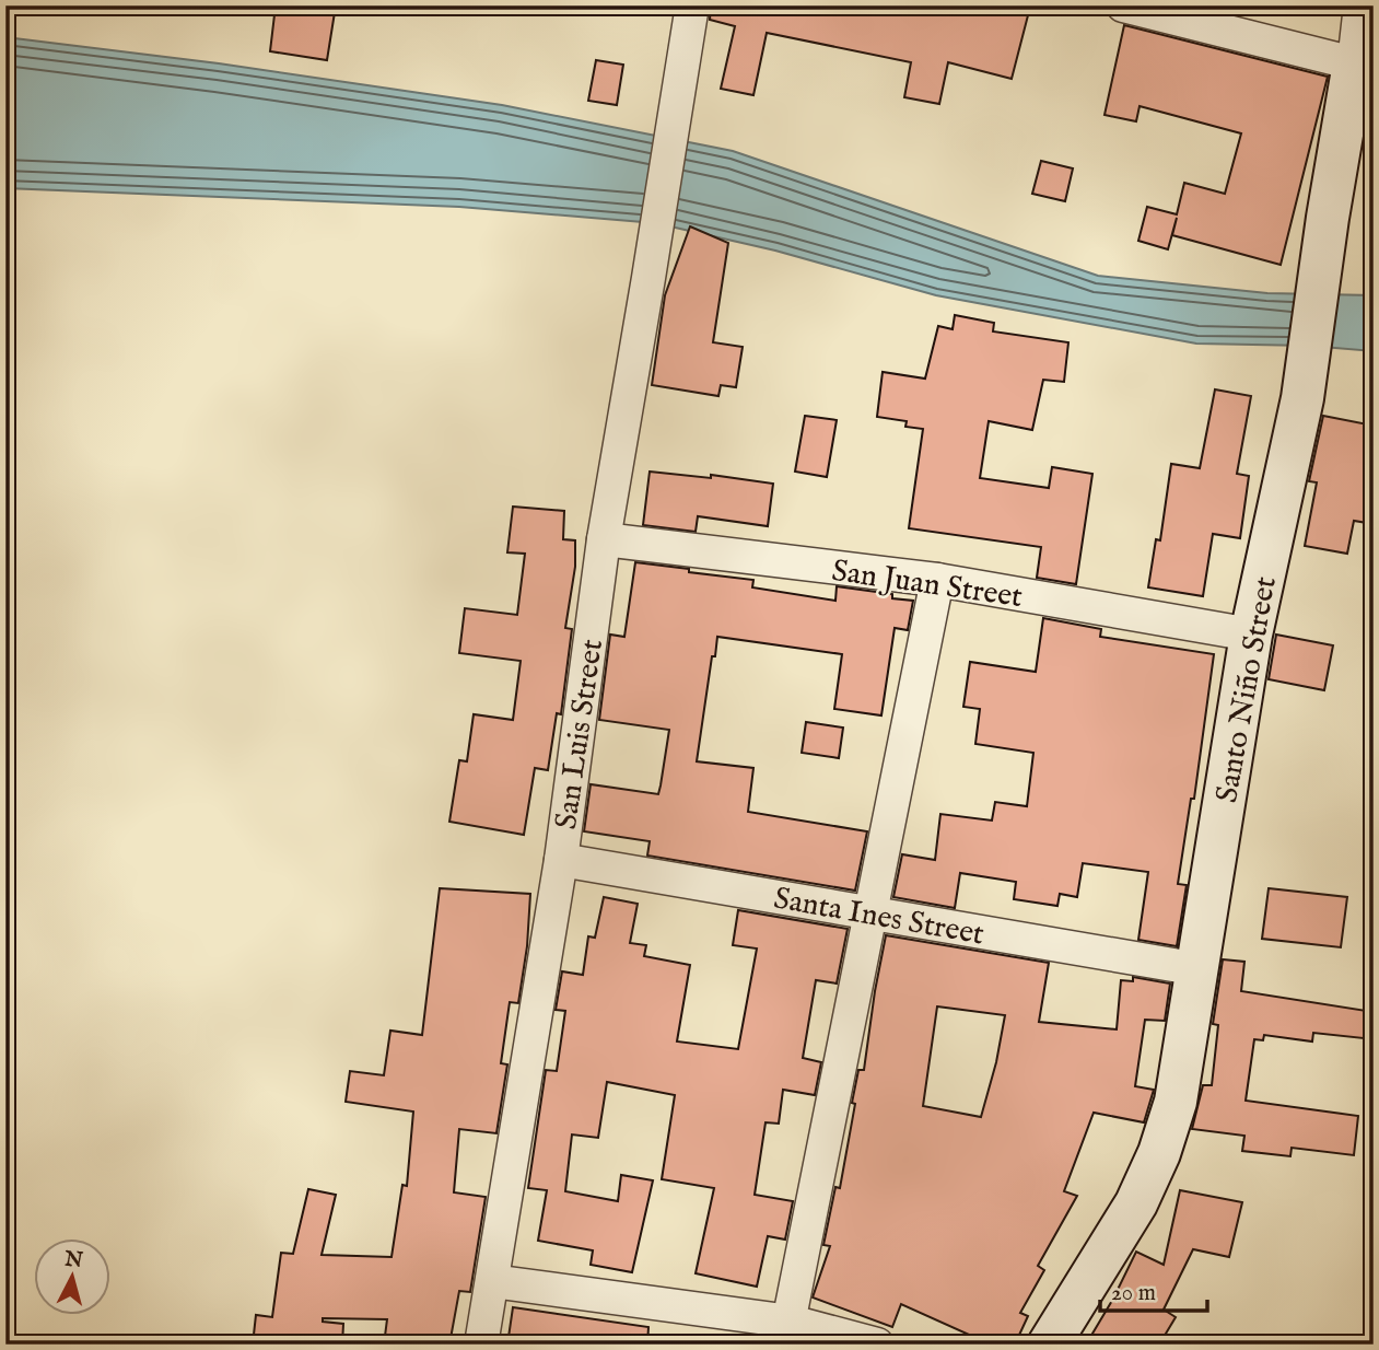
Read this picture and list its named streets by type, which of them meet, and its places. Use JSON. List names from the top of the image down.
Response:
{
  "streets": {
    "street": [
      "San Juan Street",
      "Santo Niño Street",
      "San Luis Street",
      "Santa Ines Street"
    ]
  },
  "crossings": [
    ["San Juan Street", "Santo Niño Street"],
    ["San Juan Street", "San Luis Street"],
    ["Santo Niño Street", "Santa Ines Street"],
    ["San Luis Street", "Santa Ines Street"]
  ],
  "scale_bar": "20 m",
  "north": "top"
}
